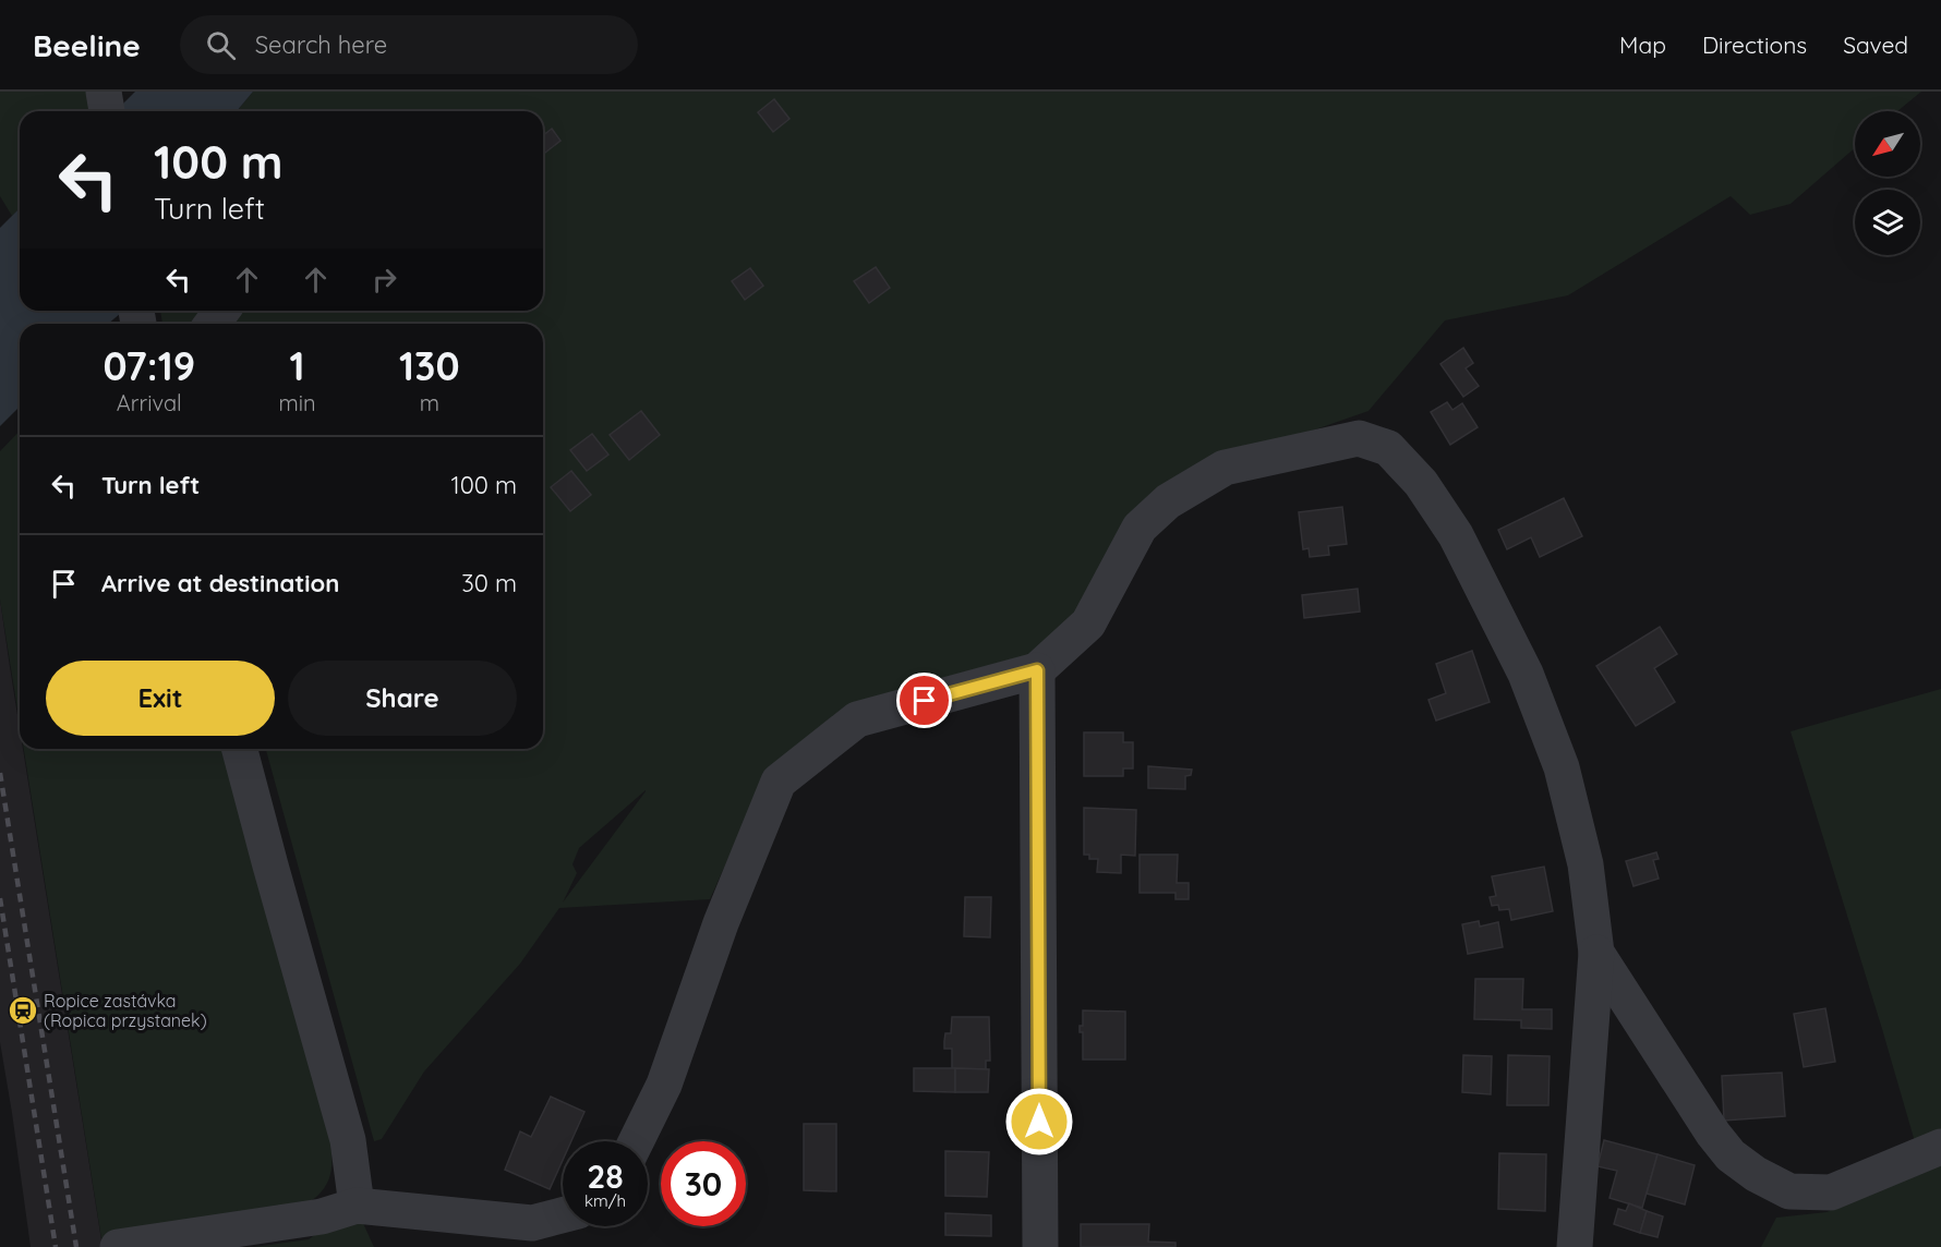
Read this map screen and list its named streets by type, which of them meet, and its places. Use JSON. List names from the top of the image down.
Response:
{
  "places": {
    "station": ["Ropice zastávka (Ropica przystanek)"]
  },
  "north": "bottom left",
  "page": {
    "header": "Beeline",
    "search": "Search here",
    "nav": ["Map", "Directions", "Saved"],
    "turn": ["100 m", "Turn left"],
    "eta": [
      "07:19",
      "Arrival",
      "1",
      "min",
      "130",
      "m"
    ],
    "list": [
      {
        "name": "Turn left",
        "value": "100 m"
      },
      {
        "name": "Arrive at destination",
        "value": "30 m"
      }
    ],
    "buttons": ["Exit", "Share"],
    "speed": "28 km/h",
    "limit": "30"
  }
}
